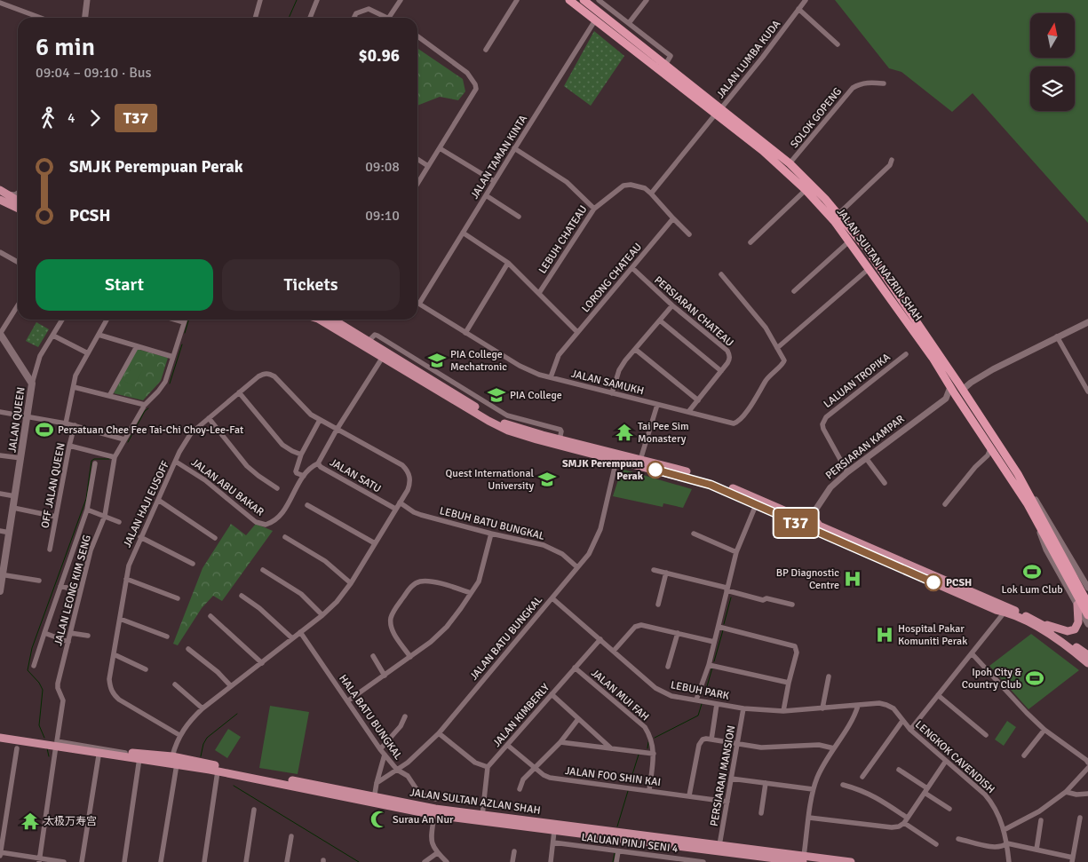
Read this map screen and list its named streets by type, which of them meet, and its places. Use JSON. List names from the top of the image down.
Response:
{
  "streets": {
    "highway": ["JALAN SULTAN NAZRIN SHAH"],
    "main road": ["JALAN QUEEN", "JALAN SULTAN AZLAN SHAH"],
    "street": [
      "JALAN LUMBA KUDA",
      "SOLOK GOPENG",
      "JALAN TAMAN KINTA",
      "LEBUH CHATEAU",
      "LORONG CHATEAU",
      "PERSIARAN CHATEAU",
      "LALUAN TROPIKA",
      "JALAN SAMUKH",
      "PERSIARAN KAMPAR",
      "JALAN SATU",
      "OFF JALAN QUEEN",
      "JALAN ABU BAKAR",
      "JALAN HAJI EUSOFF",
      "LEBUH BATU BUNGKAL",
      "JALAN LEONG KIM SENG",
      "JALAN BATU BUNGKAL",
      "LEBUH PARK",
      "JALAN MUI FAH",
      "JALAN KIMBERLY",
      "HALA BATU BUNGKAL",
      "LENGKOK CAVENDISH",
      "PERSIARAN MANSION",
      "JALAN FOO SHIN KAI",
      "LALUAN PINJI SENI 4"
    ]
  },
  "crossings": [
    ["JALAN LUMBA KUDA", "LEBUH CHATEAU"],
    ["JALAN LUMBA KUDA", "JALAN SULTAN NAZRIN SHAH"],
    ["SOLOK GOPENG", "JALAN SULTAN NAZRIN SHAH"],
    ["JALAN TAMAN KINTA", "JALAN SULTAN NAZRIN SHAH"],
    ["JALAN TAMAN KINTA", "JALAN SAMUKH"],
    ["LORONG CHATEAU", "PERSIARAN CHATEAU"],
    ["LORONG CHATEAU", "JALAN SAMUKH"],
    ["PERSIARAN CHATEAU", "JALAN SAMUKH"],
    ["LALUAN TROPIKA", "PERSIARAN KAMPAR"],
    ["JALAN SATU", "JALAN ABU BAKAR"],
    ["JALAN SATU", "JALAN HAJI EUSOFF"],
    ["JALAN ABU BAKAR", "JALAN HAJI EUSOFF"],
    ["JALAN HAJI EUSOFF", "LEBUH BATU BUNGKAL"],
    ["JALAN HAJI EUSOFF", "HALA BATU BUNGKAL"],
    ["JALAN HAJI EUSOFF", "JALAN SULTAN AZLAN SHAH"],
    ["LEBUH BATU BUNGKAL", "JALAN BATU BUNGKAL"],
    ["JALAN LEONG KIM SENG", "JALAN SULTAN AZLAN SHAH"],
    ["JALAN BATU BUNGKAL", "LEBUH PARK"],
    ["JALAN BATU BUNGKAL", "HALA BATU BUNGKAL"],
    ["LEBUH PARK", "JALAN KIMBERLY"],
    ["LEBUH PARK", "LENGKOK CAVENDISH"],
    ["LEBUH PARK", "PERSIARAN MANSION"],
    ["JALAN MUI FAH", "JALAN KIMBERLY"],
    ["JALAN MUI FAH", "JALAN FOO SHIN KAI"],
    ["JALAN KIMBERLY", "JALAN FOO SHIN KAI"],
    ["PERSIARAN MANSION", "JALAN FOO SHIN KAI"],
    ["PERSIARAN MANSION", "JALAN SULTAN AZLAN SHAH"]
  ],
  "places": {
    "school or university": ["PIA College Mechatronic", "PIA College", "Quest International University"],
    "sports": ["Persatuan Chee Fee Tai-Chi Choy-Lee-Fat", "Lok Lum Club", "Ipoh City & Country Club"],
    "temple": ["Tai Pee Sim Monastery", "太极万寿宫"],
    "other": ["SMJK Perempuan Perak", "PCSH"],
    "hospital": ["BP Diagnostic Centre", "Hospital Pakar Komuniti Perak"],
    "mosque": ["Surau An Nur"]
  },
  "lines": ["bus line T37"],
  "north": "top",
  "page": {
    "on_map": "T37",
    "heading": ["6 min", "09:04 – 09:10 · Bus", "$0.96"],
    "legs": ["4", "T37"],
    "list": [
      {
        "name": "SMJK Perempuan Perak",
        "value": "09:08"
      },
      {
        "name": "PCSH",
        "value": "09:10"
      }
    ],
    "buttons": ["Start", "Tickets"]
  }
}
